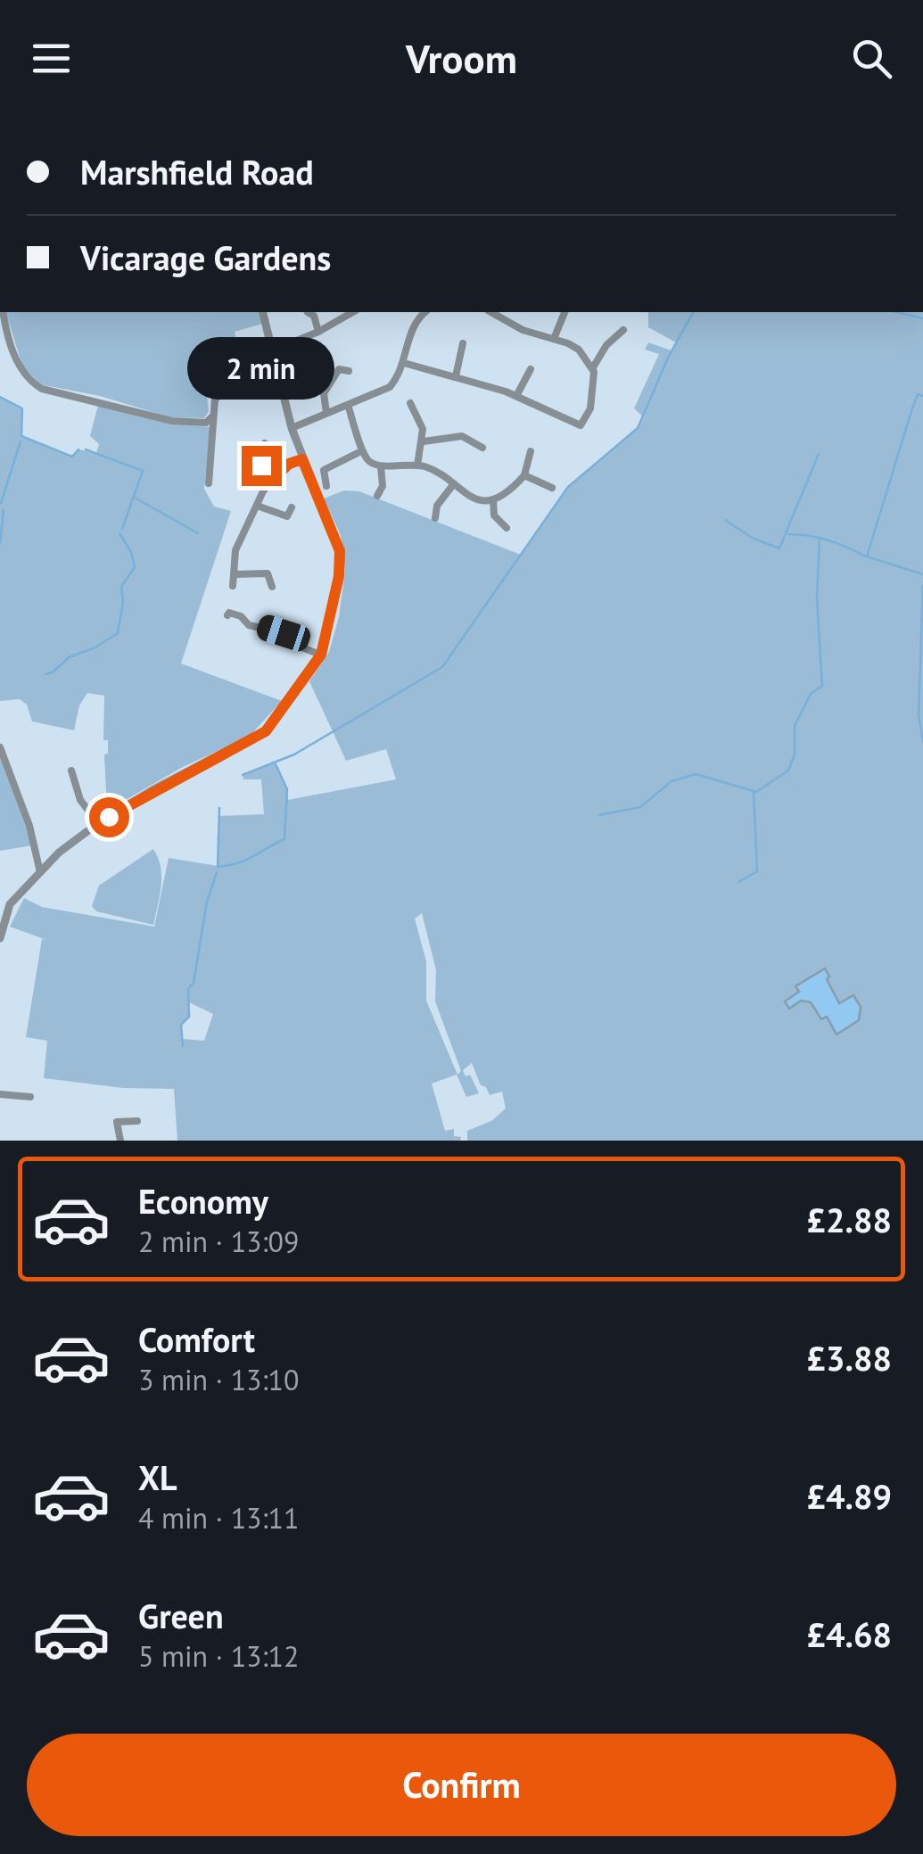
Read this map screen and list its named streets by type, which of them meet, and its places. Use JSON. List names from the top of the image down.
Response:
{
  "page": {
    "header": "Vroom",
    "banner": ["Marshfield Road", "Vicarage Gardens"],
    "bubble": "2 min",
    "list": [
      {
        "name": "Economy",
        "note": "2 min · 13:09",
        "value": "£2.88"
      },
      {
        "name": "Comfort",
        "note": "3 min · 13:10",
        "value": "£3.88"
      },
      {
        "name": "XL",
        "note": "4 min · 13:11",
        "value": "£4.89"
      },
      {
        "name": "Green",
        "note": "5 min · 13:12",
        "value": "£4.68"
      }
    ],
    "buttons": "Confirm"
  }
}
